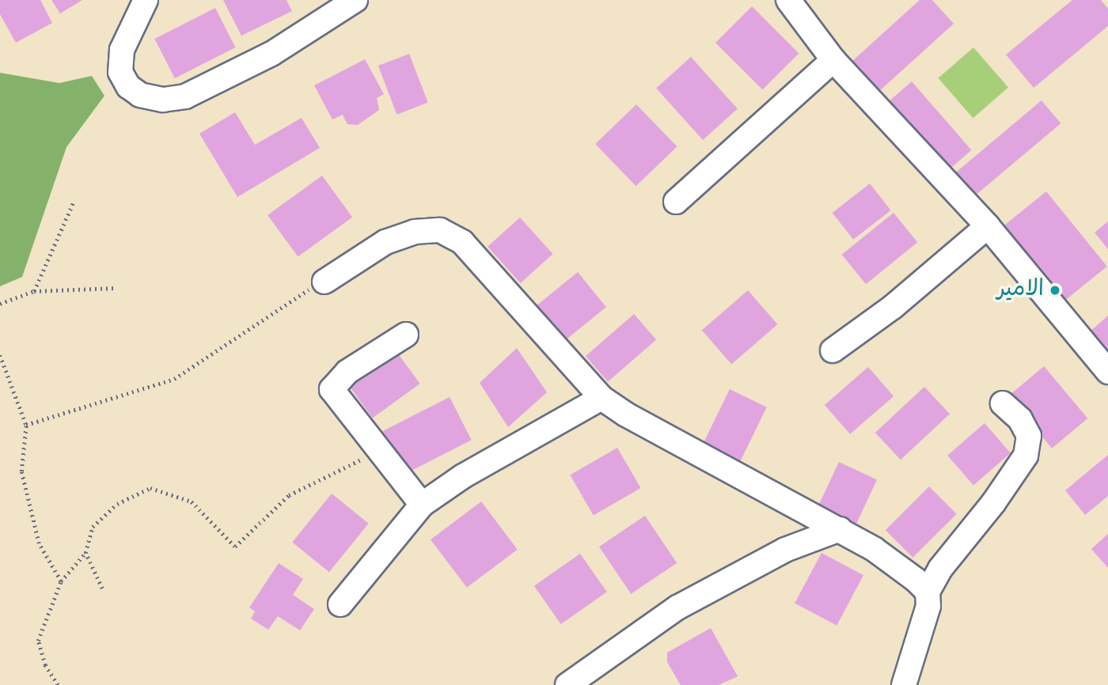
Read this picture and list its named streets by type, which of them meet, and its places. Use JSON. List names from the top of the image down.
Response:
{
  "places": ["الامير"]
}
